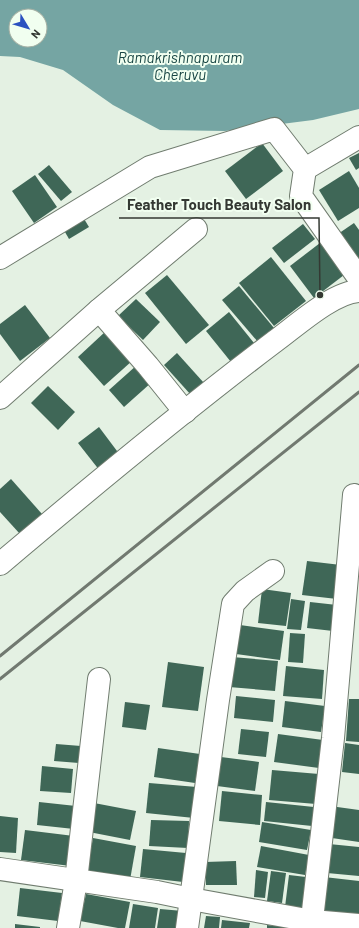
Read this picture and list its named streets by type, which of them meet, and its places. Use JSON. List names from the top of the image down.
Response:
{
  "water": ["Ramakrishnapuram Cheruvu"],
  "places": ["Feather Touch Beauty Salon"],
  "north": "bottom right"
}
